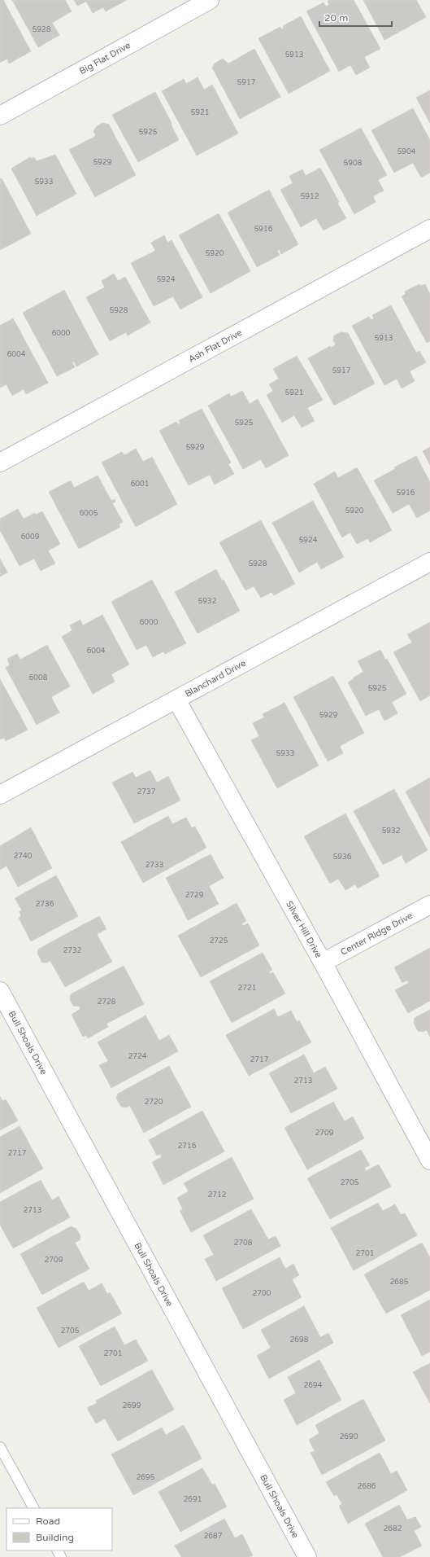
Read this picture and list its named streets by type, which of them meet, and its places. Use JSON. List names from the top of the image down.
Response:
{
  "streets": {
    "street": [
      "Big Flat Drive",
      "Ash Flat Drive",
      "Blanchard Drive",
      "Silver Hill Drive",
      "Center Ridge Drive",
      "Bull Shoals Drive"
    ]
  },
  "crossings": [
    ["Blanchard Drive", "Silver Hill Drive"],
    ["Silver Hill Drive", "Center Ridge Drive"]
  ],
  "house_numbers": [
    "5928",
    "5913",
    "5917",
    "5921",
    "5925",
    "5904",
    "5929",
    "5908",
    "5933",
    "5912",
    "5916",
    "5920",
    "5924",
    "5928",
    "6000",
    "5913",
    "6004",
    "5917",
    "5921",
    "5925",
    "5929",
    "6001",
    "5916",
    "5920",
    "6005",
    "6009",
    "5924",
    "5928",
    "5932",
    "6000",
    "6004",
    "6008",
    "5925",
    "5929",
    "5933",
    "2737",
    "5932",
    "2740",
    "5936",
    "2733",
    "2729",
    "2736",
    "2725",
    "2732",
    "2721",
    "2728",
    "2724",
    "2717",
    "2713",
    "2720",
    "2709",
    "2716",
    "2717",
    "2705",
    "2712",
    "2713",
    "2708",
    "2701",
    "2709",
    "2685",
    "2700",
    "2705",
    "2698",
    "2701",
    "2694",
    "2699",
    "2690",
    "2695",
    "2686",
    "2691",
    "2682",
    "2687"
  ],
  "legend": ["Road", "Building"],
  "scale_bar": "20 m"
}
